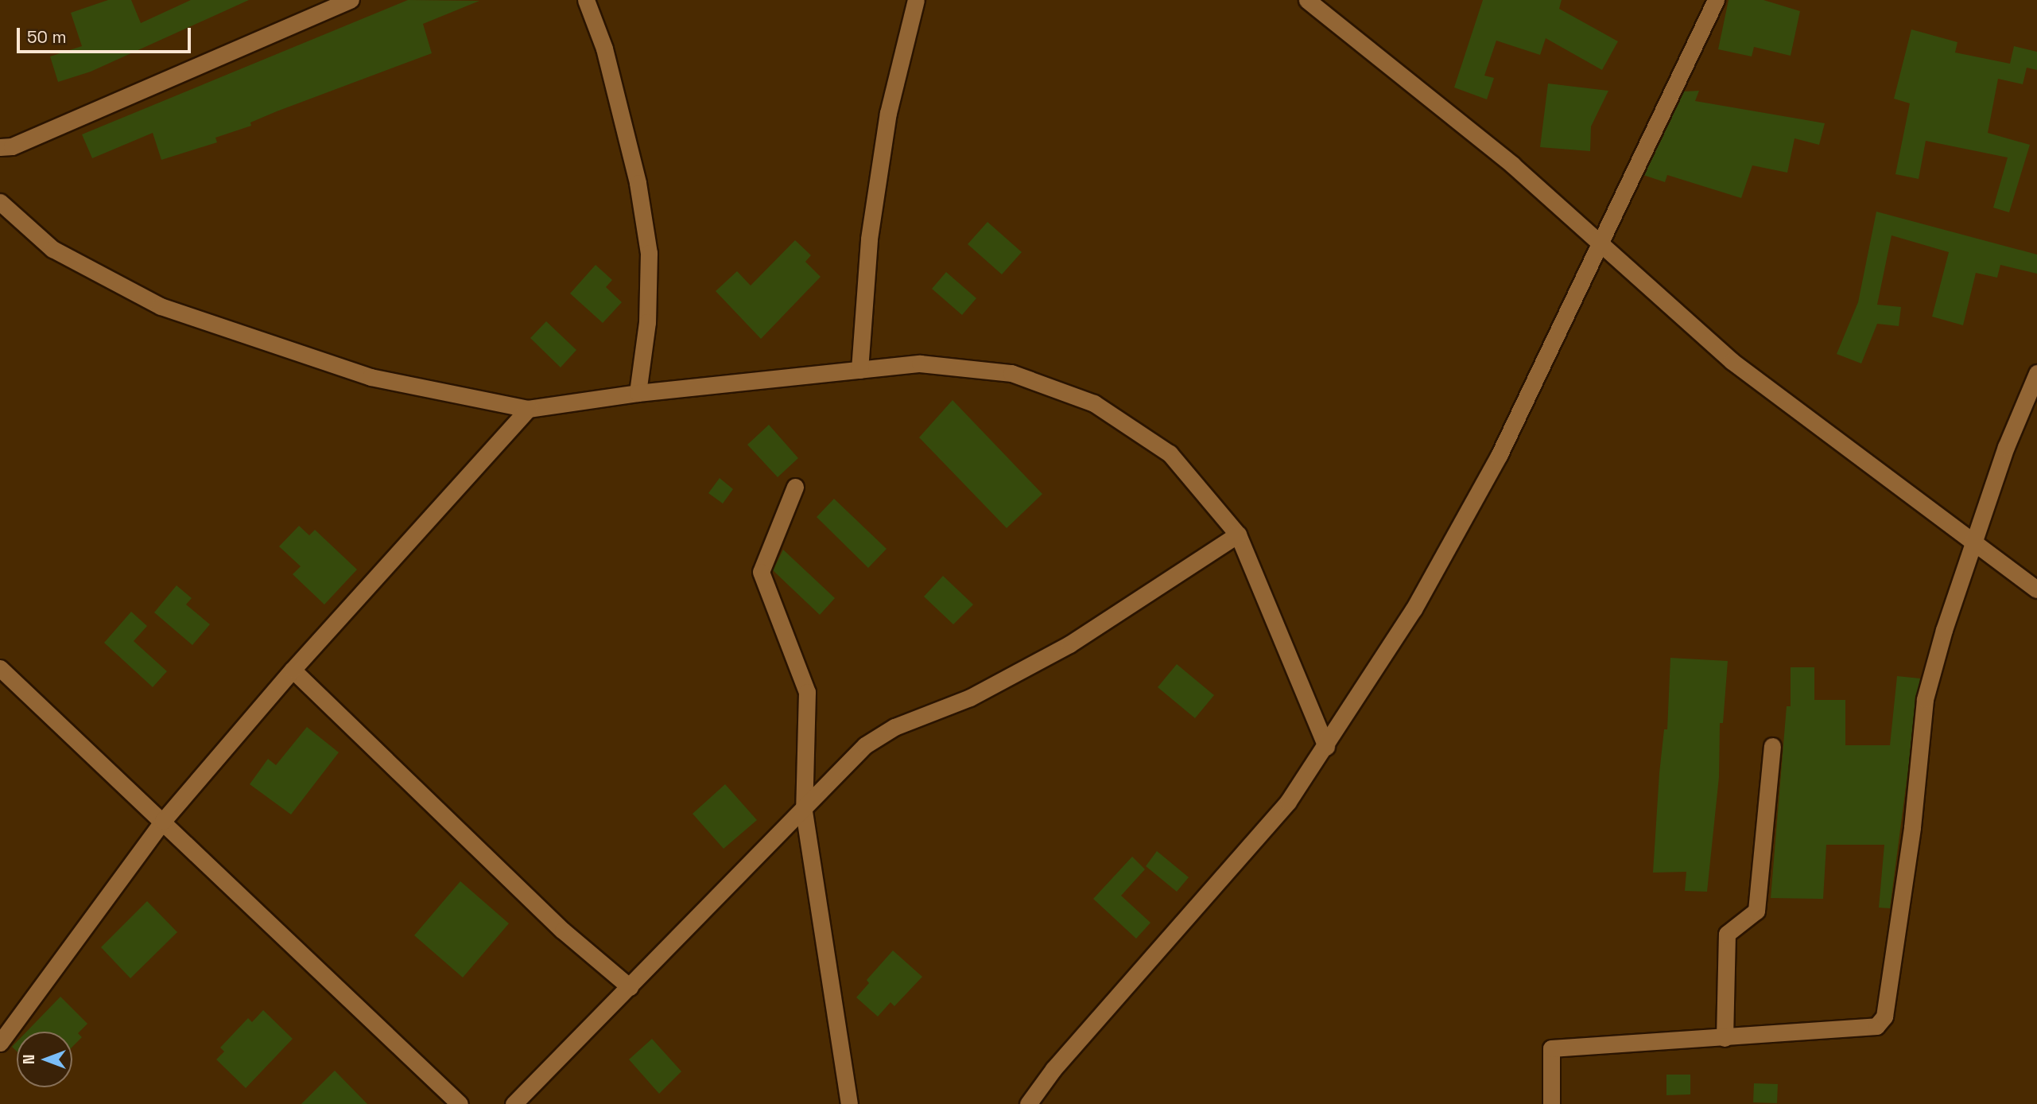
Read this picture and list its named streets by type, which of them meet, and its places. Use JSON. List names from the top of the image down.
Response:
{
  "scale_bar": "50 m",
  "north": "left"
}
